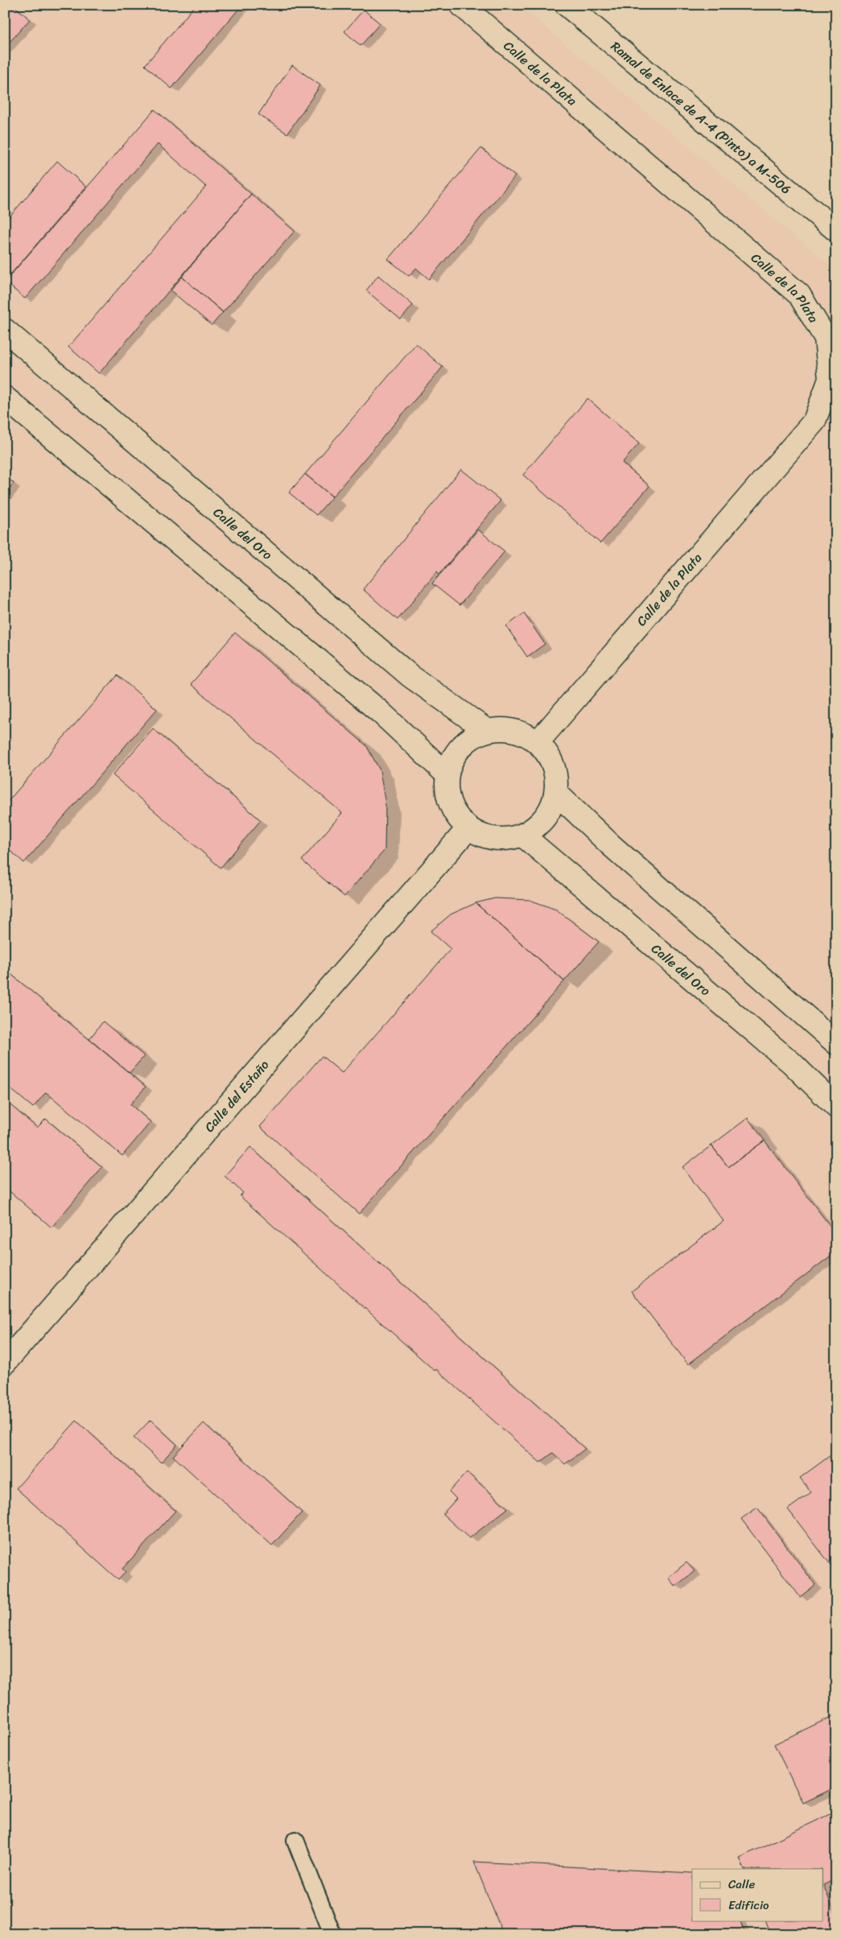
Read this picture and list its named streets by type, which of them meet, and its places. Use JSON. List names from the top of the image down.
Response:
{
  "streets": {
    "street": [
      "Calle de la Plata",
      "Ramal de Enlace de A-4 (Pinto) a M-506",
      "Calle del Oro",
      "Calle del Estaño"
    ]
  },
  "crossings": [
    ["Calle de la Plata", "Calle del Oro"],
    ["Calle de la Plata", "Calle del Estaño"],
    ["Calle del Oro", "Calle del Estaño"]
  ],
  "legend": ["Calle", "Edificio"]
}
